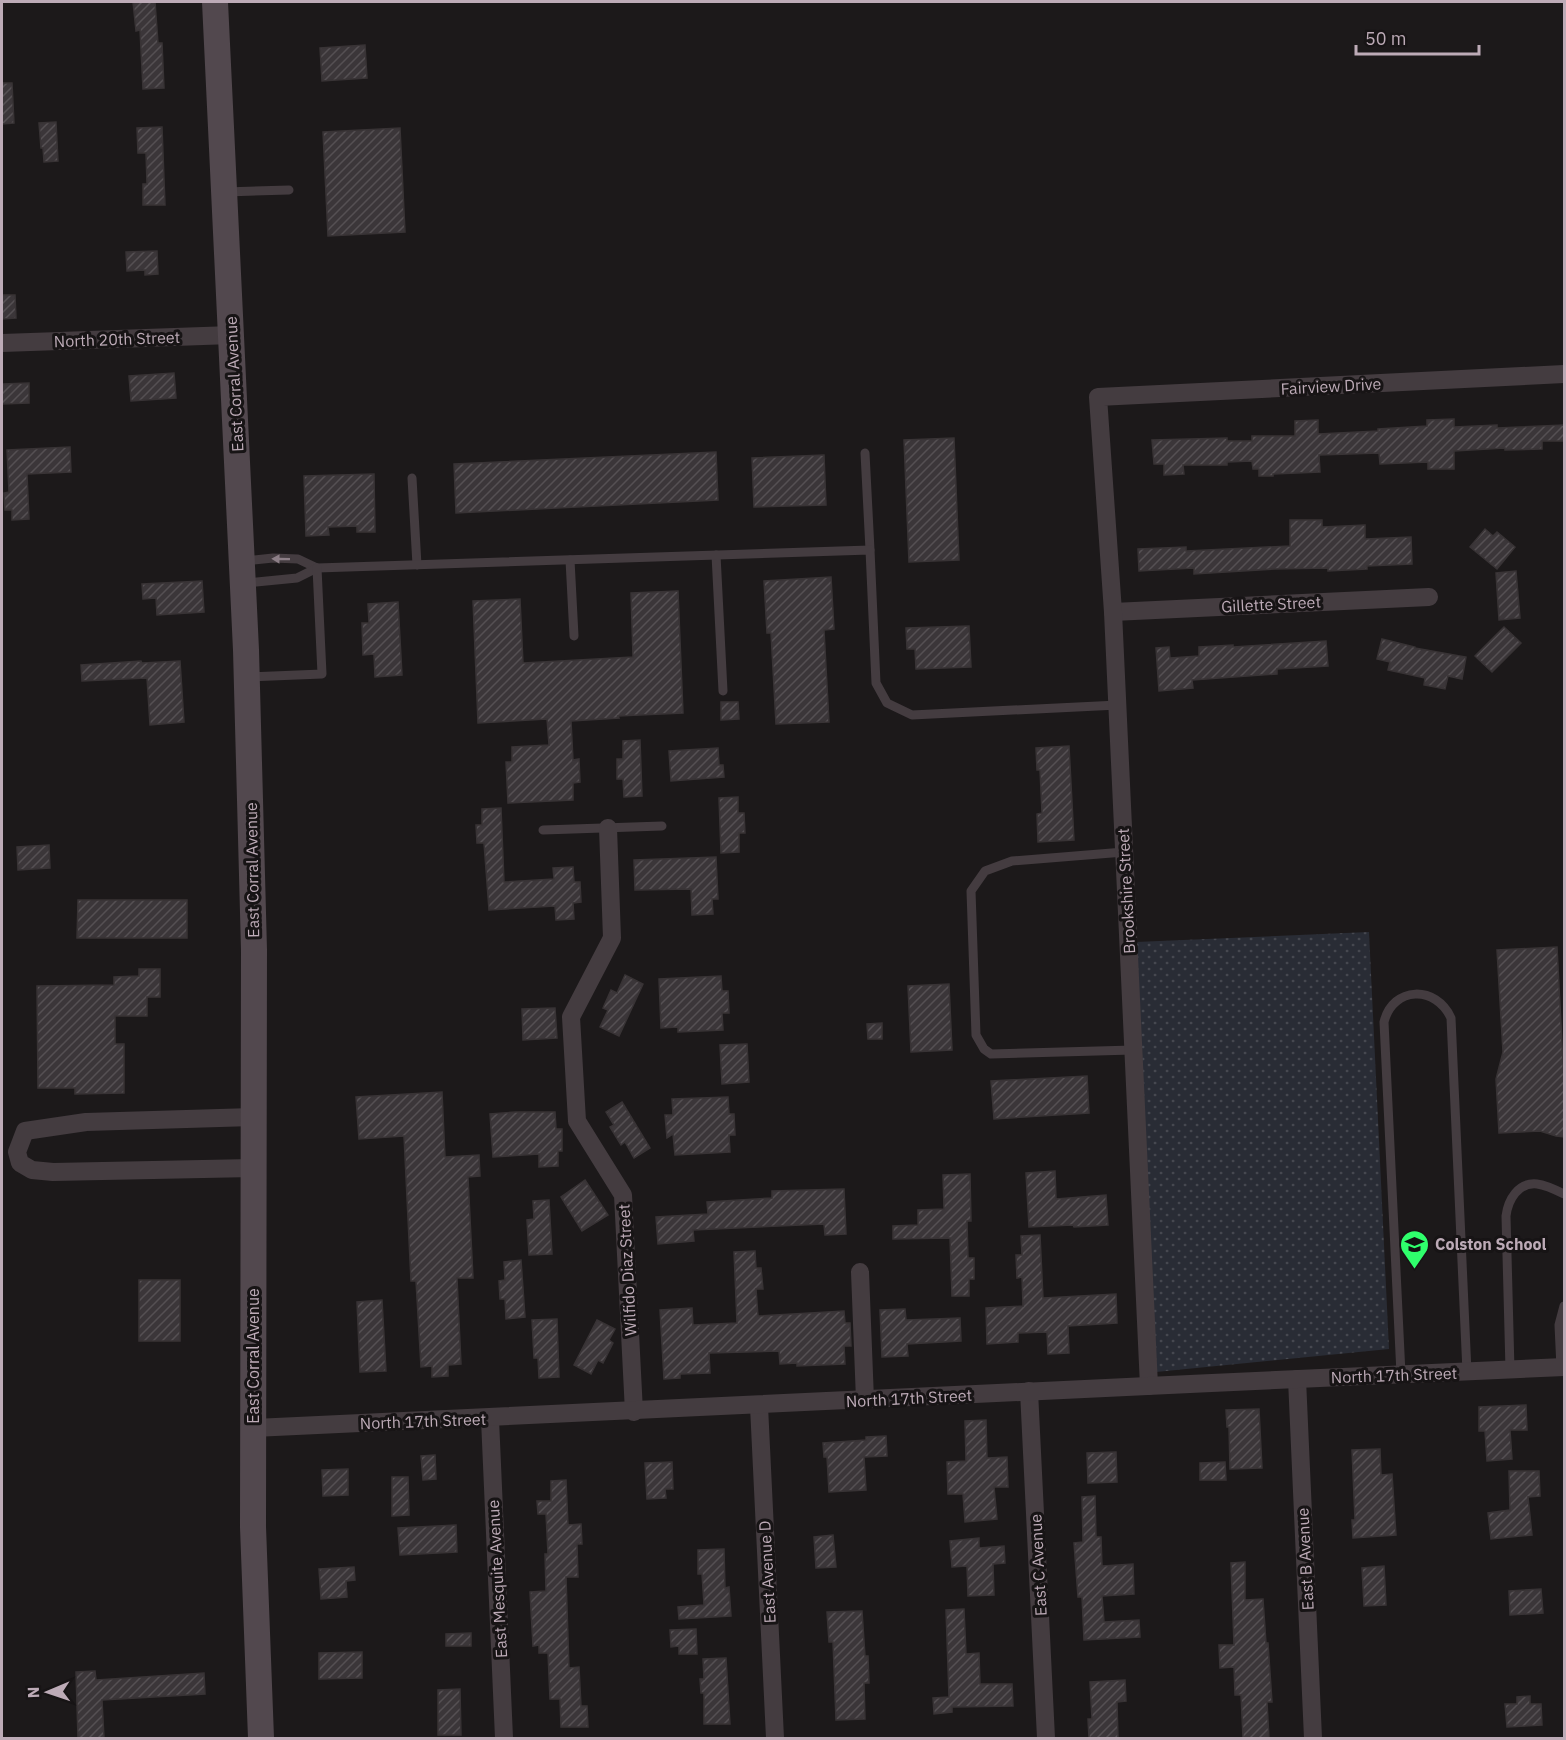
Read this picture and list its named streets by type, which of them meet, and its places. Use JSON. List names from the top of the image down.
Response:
{
  "streets": {
    "main road": ["East Corral Avenue"],
    "street": [
      "North 20th Street",
      "Fairview Drive",
      "Gillette Street",
      "Brookshire Street",
      "Wilfido Diaz Street",
      "North 17th Street",
      "East B Avenue",
      "East C Avenue",
      "East Avenue D",
      "East Mesquite Avenue"
    ]
  },
  "crossings": [
    ["North 20th Street", "East Corral Avenue"],
    ["East Corral Avenue", "North 17th Street"],
    ["Fairview Drive", "Brookshire Street"],
    ["Gillette Street", "Brookshire Street"],
    ["Brookshire Street", "North 17th Street"],
    ["Wilfido Diaz Street", "North 17th Street"],
    ["North 17th Street", "East B Avenue"],
    ["North 17th Street", "East C Avenue"],
    ["North 17th Street", "East Avenue D"],
    ["North 17th Street", "East Mesquite Avenue"]
  ],
  "places": {
    "school or university": ["Colston School"]
  },
  "scale_bar": "50 m",
  "north": "left"
}
